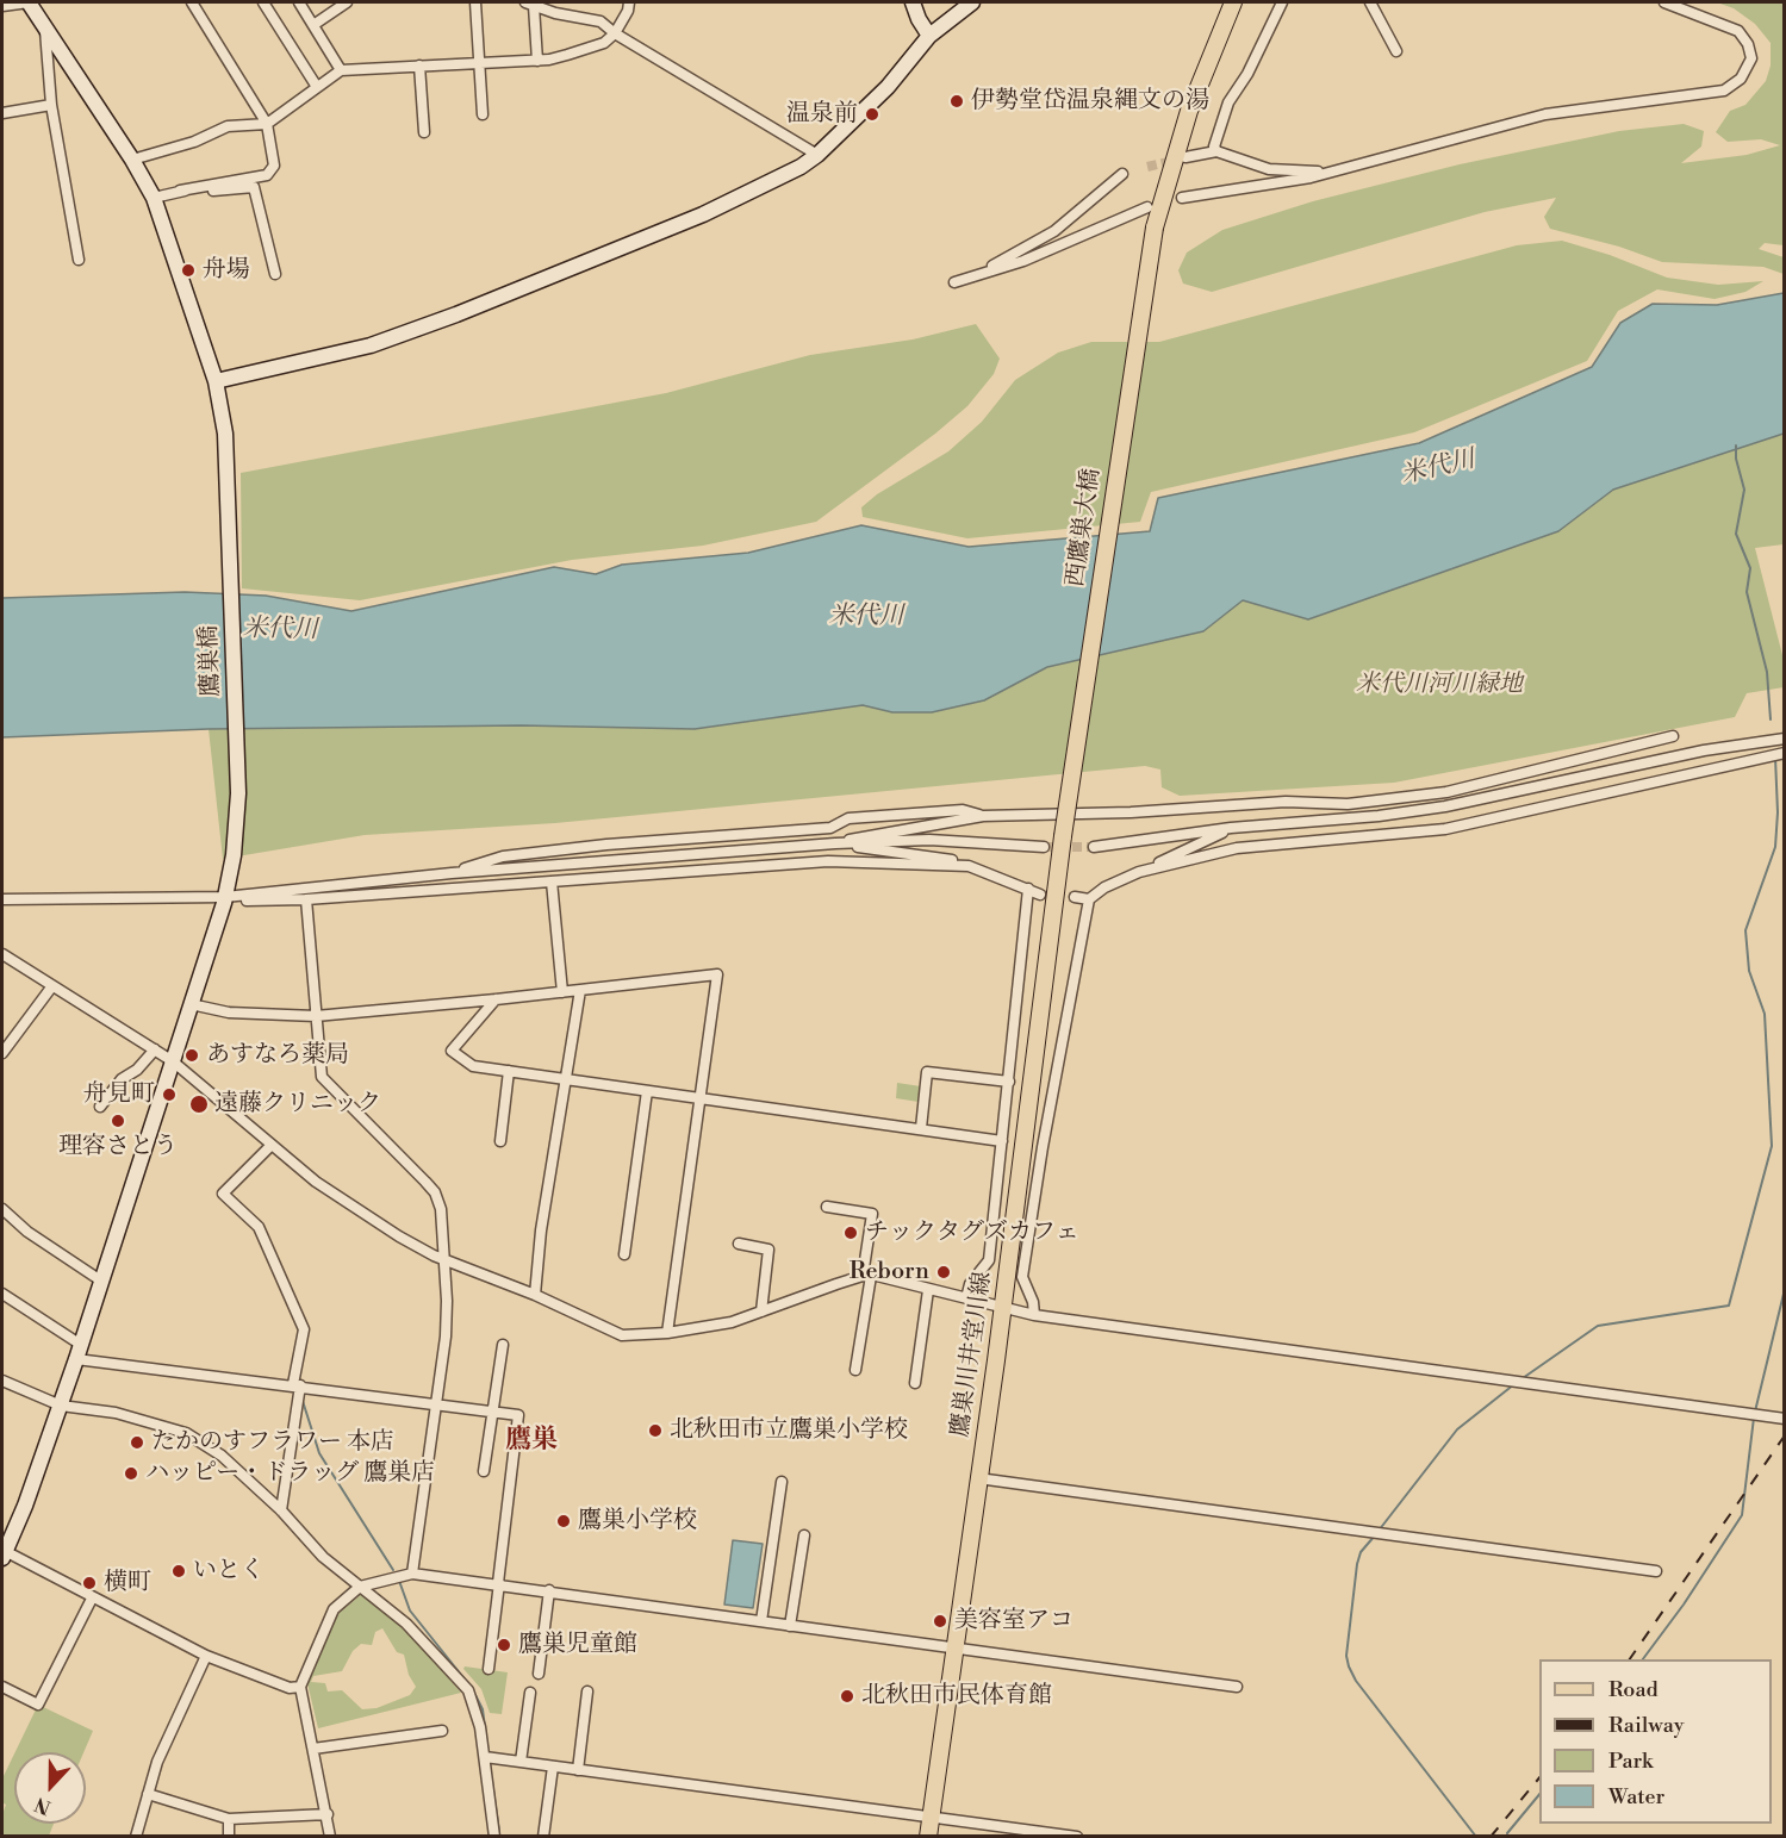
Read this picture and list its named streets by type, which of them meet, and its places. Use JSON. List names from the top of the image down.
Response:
{
  "streets": {
    "main road": ["西鷹巣大橋", "鷹巣川井堂川線"],
    "street": ["鷹巣橋"]
  },
  "crossings": [
    ["西鷹巣大橋", "鷹巣川井堂川線"]
  ],
  "districts": ["鷹巣"],
  "water": ["米代川"],
  "parks": ["米代川河川緑地"],
  "places": [
    "伊勢堂岱温泉縄文の湯",
    "温泉前",
    "舟場",
    "あすなろ薬局",
    "舟見町",
    "遠藤クリニック",
    "理容さとう",
    "チックタグズカフェ",
    "Reborn",
    "北秋田市立鷹巣小学校",
    "たかのすフラワー 本店",
    "ハッピー・ドラッグ 鷹巣店",
    "鷹巣小学校",
    "いとく",
    "横町",
    "美容室アコ",
    "鷹巣児童館",
    "北秋田市民体育館"
  ],
  "legend": [
    "Road",
    "Railway",
    "Park",
    "Water"
  ],
  "north": "bottom"
}
